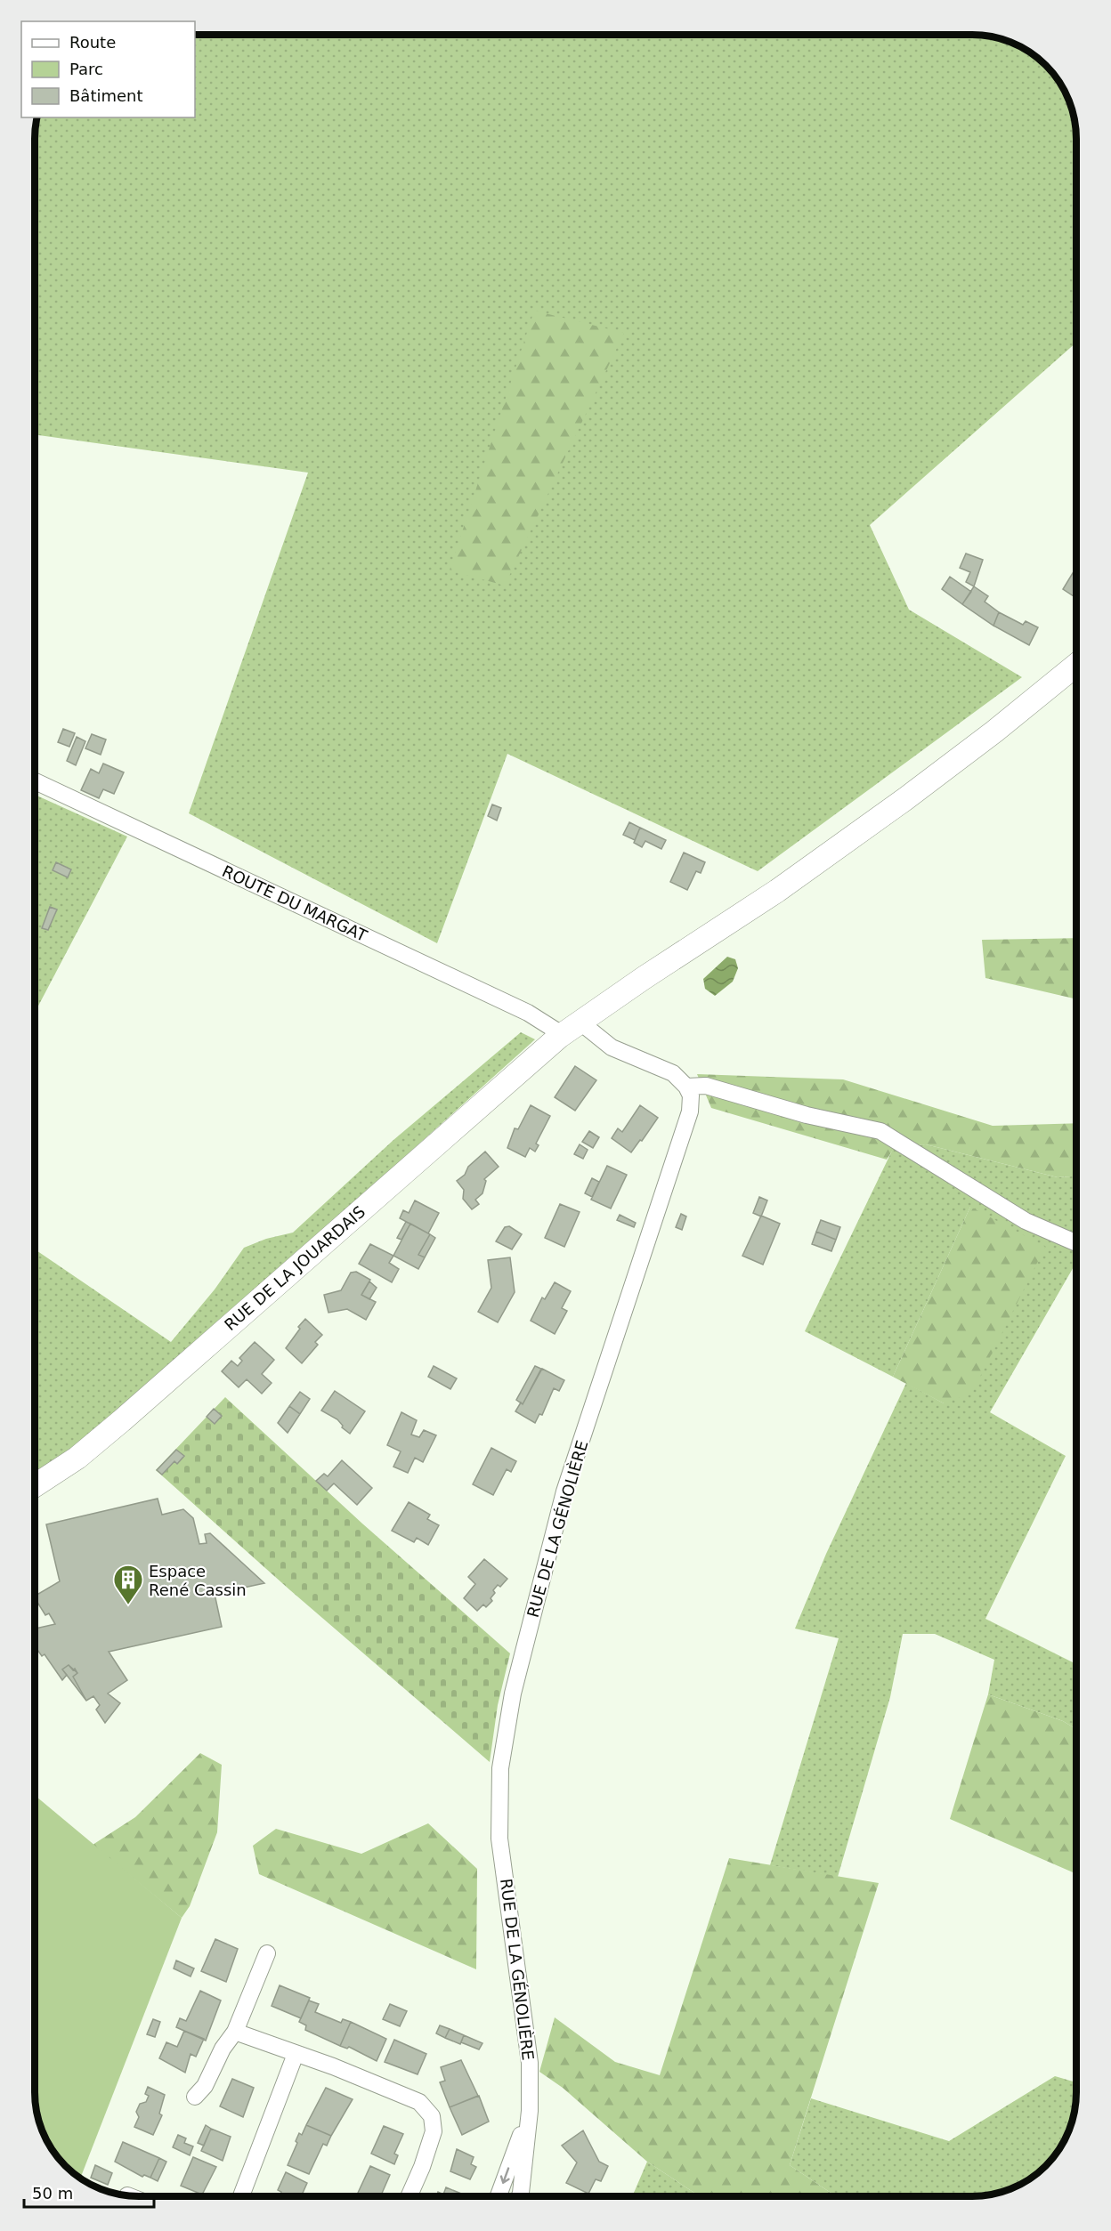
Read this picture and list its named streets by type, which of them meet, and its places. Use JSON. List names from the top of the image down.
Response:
{
  "streets": {
    "main road": ["RUE DE LA JOUARDAIS"],
    "street": ["ROUTE DU MARGAT", "RUE DE LA GÉNOLIÈRE"]
  },
  "crossings": [
    ["ROUTE DU MARGAT", "RUE DE LA JOUARDAIS"]
  ],
  "places": {
    "building": ["Espace René Cassin"]
  },
  "legend": ["Route", "Parc", "Bâtiment"],
  "scale_bar": "50 m"
}
